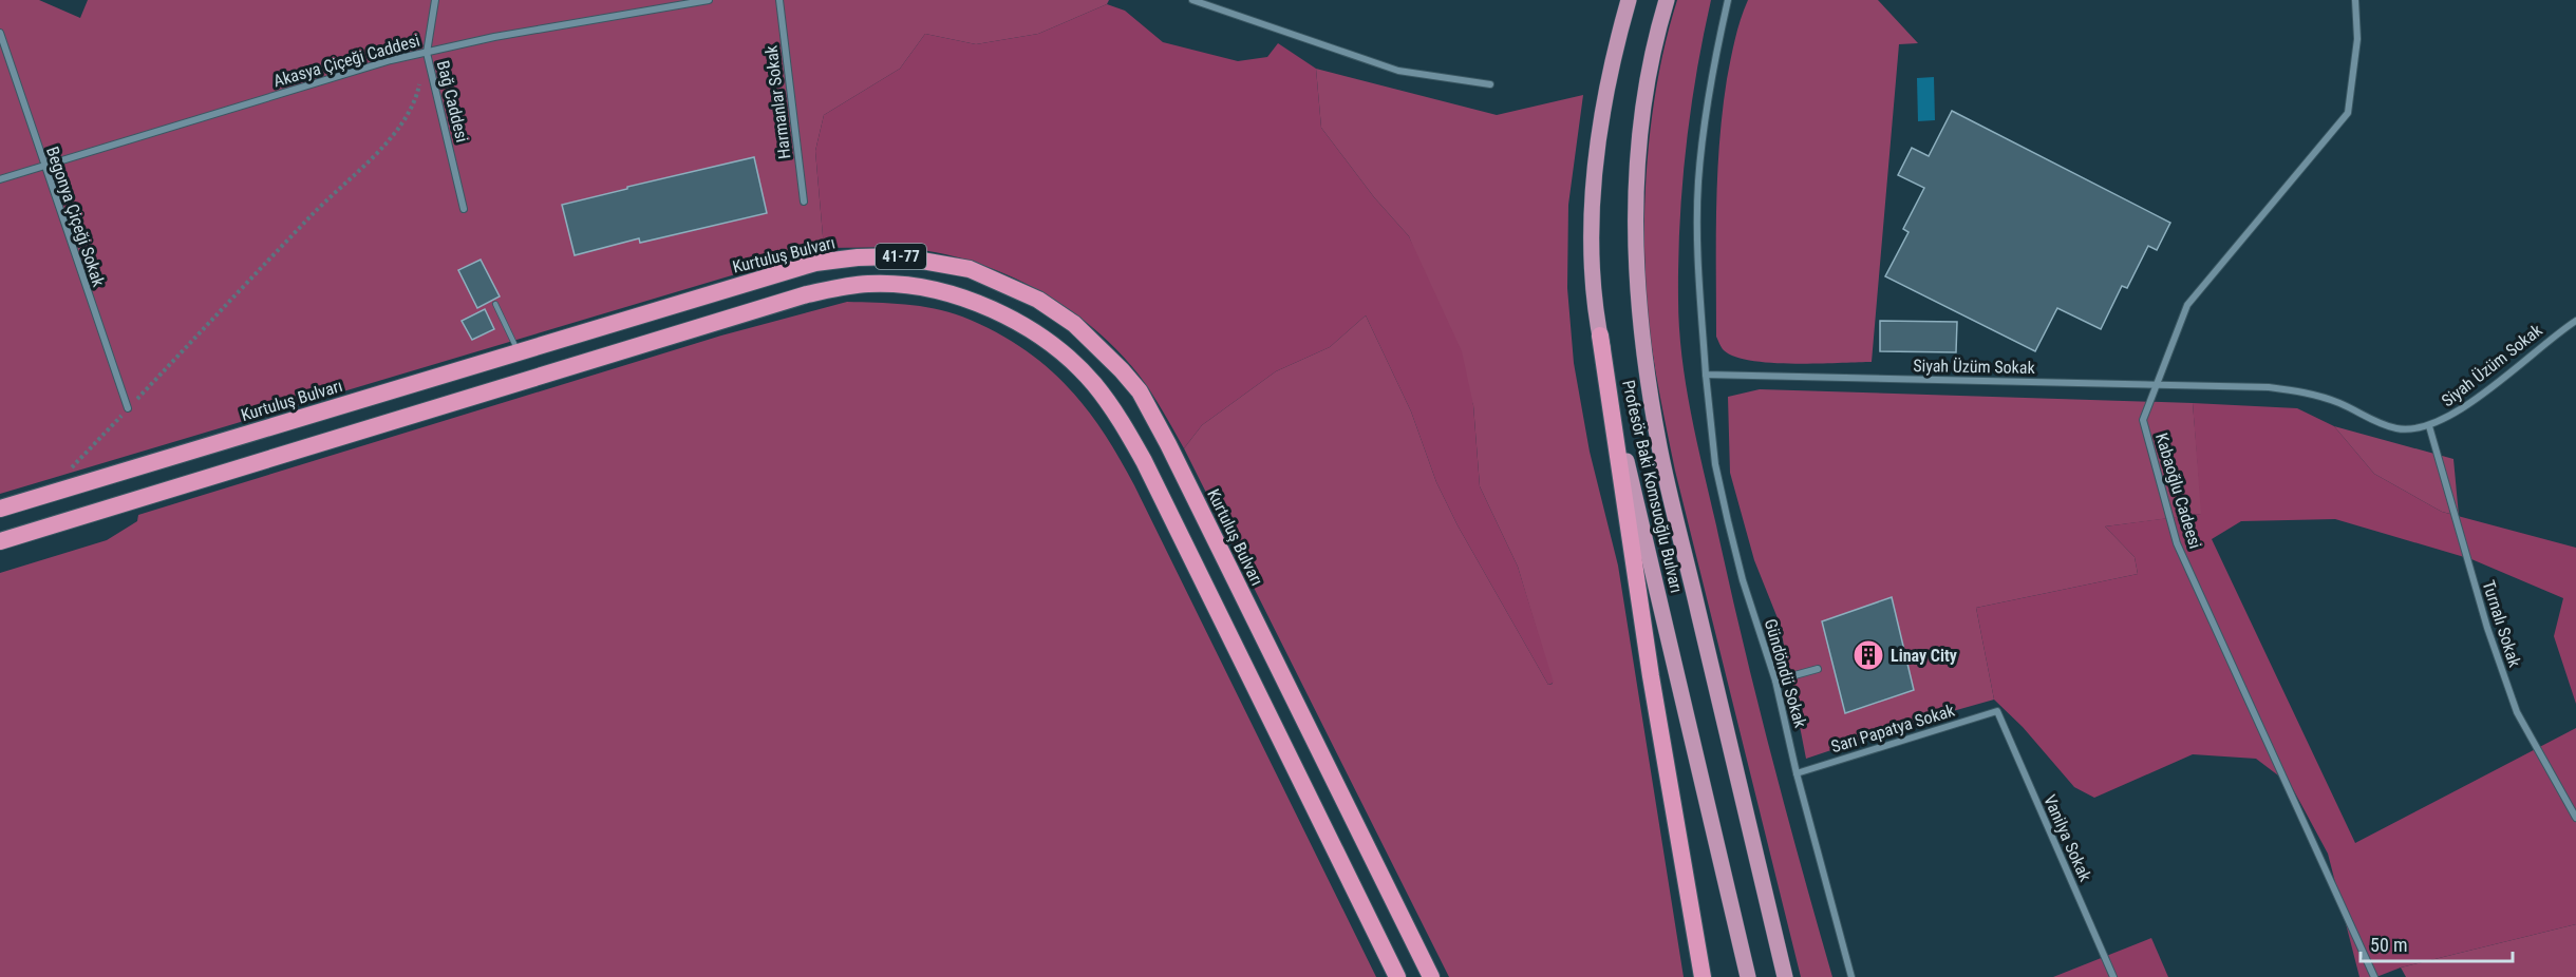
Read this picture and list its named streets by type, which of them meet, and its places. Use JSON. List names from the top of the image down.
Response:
{
  "streets": {
    "highway": ["Kurtuluş Bulvarı", "41-77"],
    "main road": ["Profesör Baki Komsuoğlu Bulvarı"],
    "street": [
      "Akasya Çiçeği Caddesi",
      "Bağ Caddesi",
      "Harmanlar Sokak",
      "Begonya Çiçeği Sokak",
      "Siyah Üzüm Sokak",
      "Kabaoğlu Cadeesi",
      "Turnalı Sokak",
      "Gündöndü Sokak",
      "Sarı Papatya Sokak",
      "Vanilya Sokak"
    ]
  },
  "crossings": [
    ["Akasya Çiçeği Caddesi", "Bağ Caddesi"],
    ["Akasya Çiçeği Caddesi", "Begonya Çiçeği Sokak"],
    ["Siyah Üzüm Sokak", "Kabaoğlu Cadeesi"],
    ["Siyah Üzüm Sokak", "Turnalı Sokak"],
    ["Siyah Üzüm Sokak", "Gündöndü Sokak"],
    ["Gündöndü Sokak", "Sarı Papatya Sokak"],
    ["Sarı Papatya Sokak", "Vanilya Sokak"]
  ],
  "places": {
    "building": ["Linay City"]
  },
  "scale_bar": "50 m"
}
